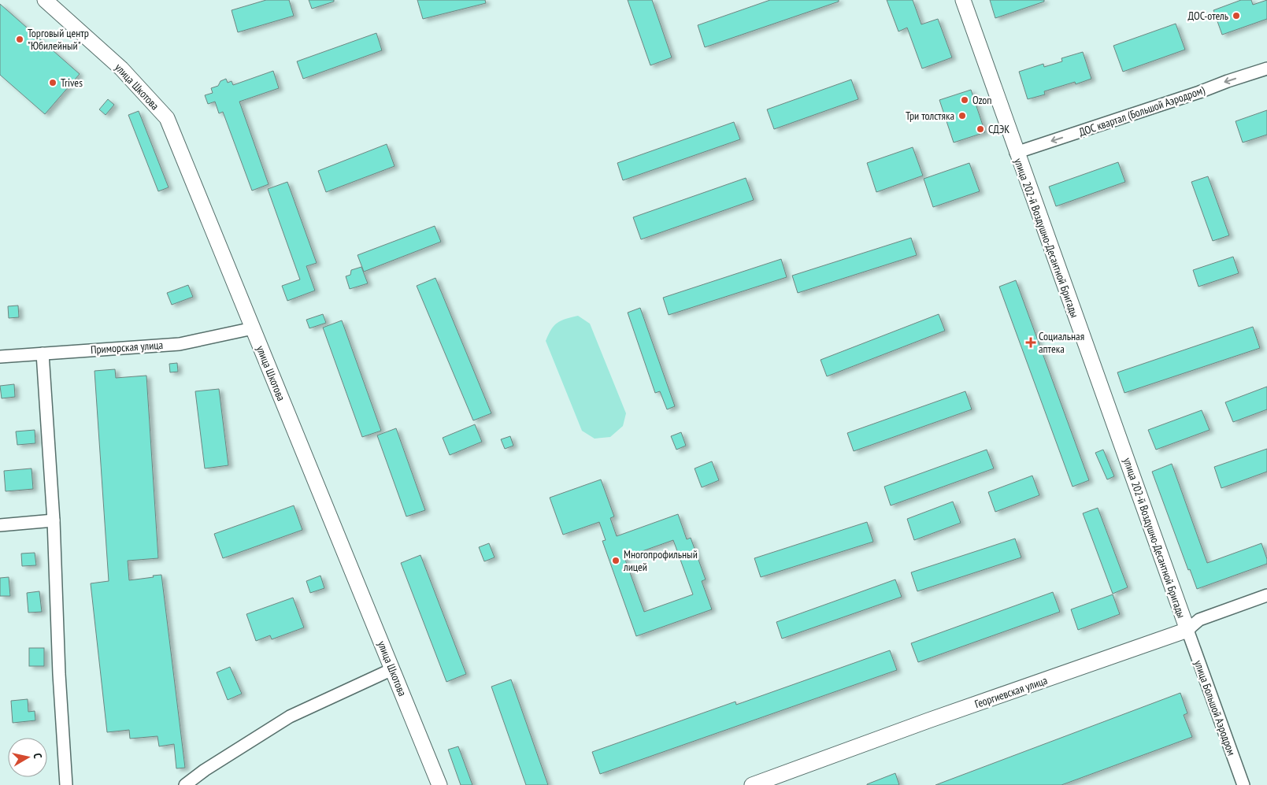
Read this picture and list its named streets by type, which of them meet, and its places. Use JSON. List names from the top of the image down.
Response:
{
  "streets": {
    "street": [
      "улица Шкотова",
      "ДОС квартал (Большой Аэродром)",
      "улица 202-й Воздушно-Десантной Бригады",
      "Приморская улица",
      "Георгиевская улица",
      "улица Большой Аэродром"
    ]
  },
  "crossings": [
    ["улица Шкотова", "Приморская улица"],
    ["ДОС квартал (Большой Аэродром)", "улица 202-й Воздушно-Десантной Бригады"],
    ["улица 202-й Воздушно-Десантной Бригады", "Георгиевская улица"],
    ["улица 202-й Воздушно-Десантной Бригады", "улица Большой Аэродром"],
    ["Георгиевская улица", "улица Большой Аэродром"]
  ],
  "one_way": ["ДОС квартал (Большой Аэродром)"],
  "places": {
    "other": [
      "ДОС-отель",
      "Торговый центр \"Юбилейный\"",
      "Trives",
      "Ozon",
      "Три толстяка",
      "СДЭК",
      "Многопрофильный лицей"
    ],
    "health": ["Социальная аптека"]
  },
  "north": "right"
}
